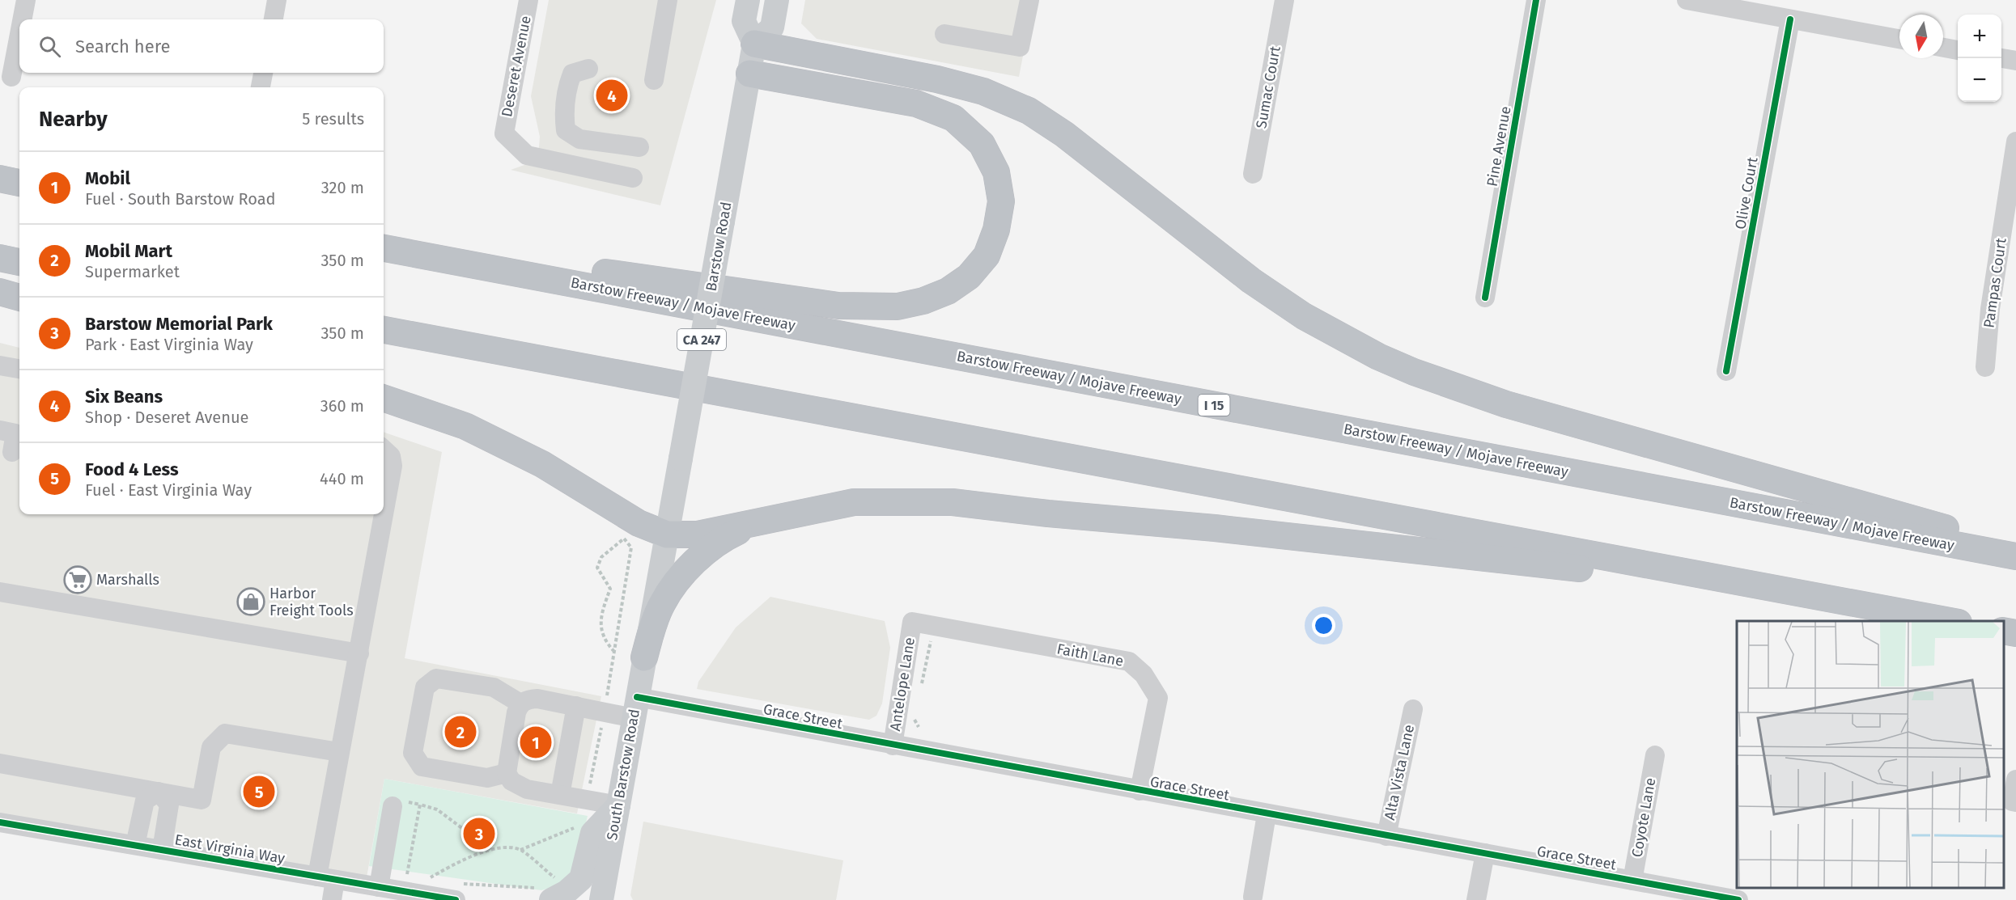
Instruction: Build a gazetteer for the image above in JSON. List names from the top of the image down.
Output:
{
  "streets": {
    "highway": ["Barstow Freeway / Mojave Freeway", "I 15"],
    "main road": ["Barstow Road", "CA 247", "South Barstow Road"],
    "street": [
      "Deseret Avenue",
      "Sumac Court",
      "Pine Avenue",
      "Olive Court",
      "Pampas Court",
      "Faith Lane",
      "Antelope Lane",
      "Grace Street",
      "Alta Vista Lane",
      "Coyote Lane",
      "East Virginia Way"
    ]
  },
  "crossings": [
    ["Barstow Road", "South Barstow Road"],
    ["Faith Lane", "Antelope Lane"],
    ["Faith Lane", "Grace Street"],
    ["Antelope Lane", "Grace Street"],
    ["Grace Street", "Alta Vista Lane"],
    ["Grace Street", "South Barstow Road"],
    ["Grace Street", "Coyote Lane"]
  ],
  "places": {
    "supermarket": ["Marshalls"],
    "shop": ["Harbor Freight Tools"]
  },
  "north": "bottom",
  "page": {
    "map_buttons": ["+", "−"],
    "search": "Search here",
    "pins": [
      "4",
      "2",
      "1",
      "5",
      "3"
    ],
    "heading": ["Nearby", "5 results"],
    "list": [
      {
        "mark": "1",
        "name": "Mobil",
        "note": "Fuel · South Barstow Road",
        "value": "320 m"
      },
      {
        "mark": "2",
        "name": "Mobil Mart",
        "note": "Supermarket",
        "value": "350 m"
      },
      {
        "mark": "3",
        "name": "Barstow Memorial Park",
        "note": "Park · East Virginia Way",
        "value": "350 m"
      },
      {
        "mark": "4",
        "name": "Six Beans",
        "note": "Shop · Deseret Avenue",
        "value": "360 m"
      },
      {
        "mark": "5",
        "name": "Food 4 Less",
        "note": "Fuel · East Virginia Way",
        "value": "440 m"
      }
    ]
  }
}
